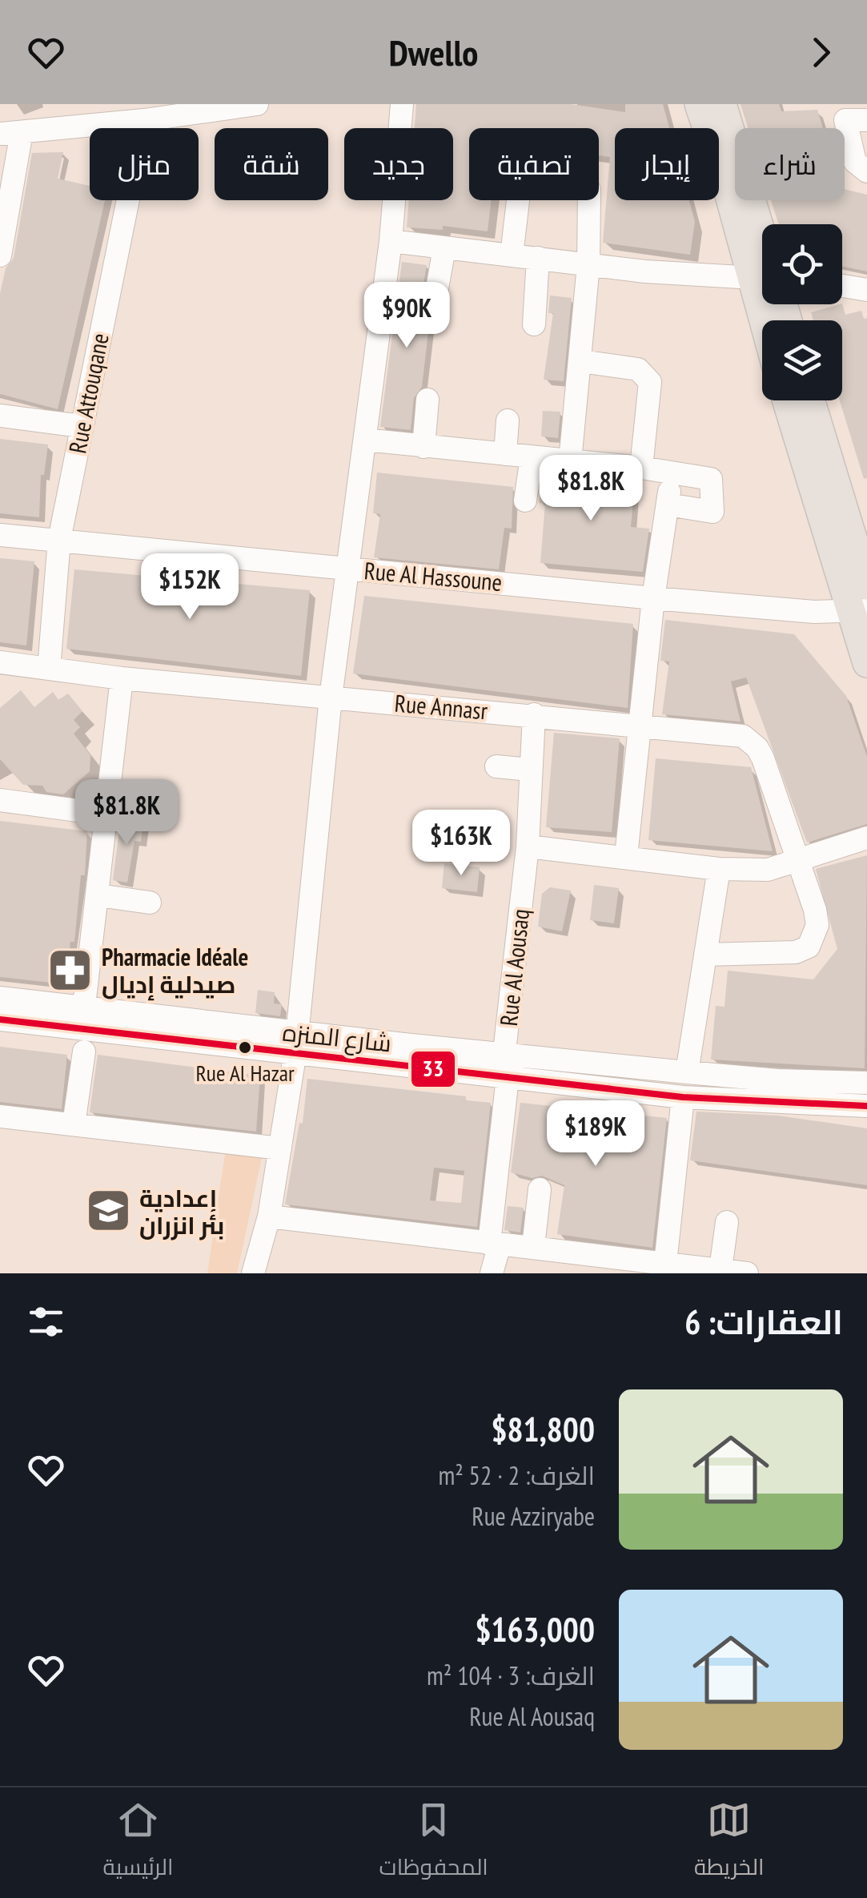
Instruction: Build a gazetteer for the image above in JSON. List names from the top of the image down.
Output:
{
  "streets": {
    "street": [
      "Rue Attouqane",
      "Rue Al Hassoune",
      "Rue Annasr",
      "Rue Al Aousaq",
      "شارع المنزه"
    ]
  },
  "crossings": [
    ["Rue Attouqane", "Rue Al Hassoune"],
    ["Rue Attouqane", "Rue Annasr"],
    ["Rue Annasr", "Rue Al Aousaq"],
    ["Rue Al Aousaq", "شارع المنزه"]
  ],
  "places": {
    "pharmacy": ["Pharmacie Idéale صيدلية إديال"],
    "other": ["Rue Al Hazar"],
    "school or university": ["إعدادية بئر انزران"]
  },
  "lines": ["transit line 33"],
  "page": {
    "header": "Dwello",
    "chip": [
      "شراء",
      "إيجار",
      "تصفية",
      "جديد",
      "شقة",
      "منزل"
    ],
    "price": [
      "$90K",
      "$81.8K",
      "$152K",
      "$81.8K",
      "$163K",
      "$189K"
    ],
    "heading": "العقارات: 6",
    "list": [
      {
        "name": "$81,800",
        "note": "الغرف: 2 · 52 m² · Rue Azziryabe"
      },
      {
        "name": "$163,000",
        "note": "الغرف: 3 · 104 m² · Rue Al Aousaq"
      }
    ],
    "tabs": ["الخريطة", "المحفوظات", "الرئيسية"]
  }
}
